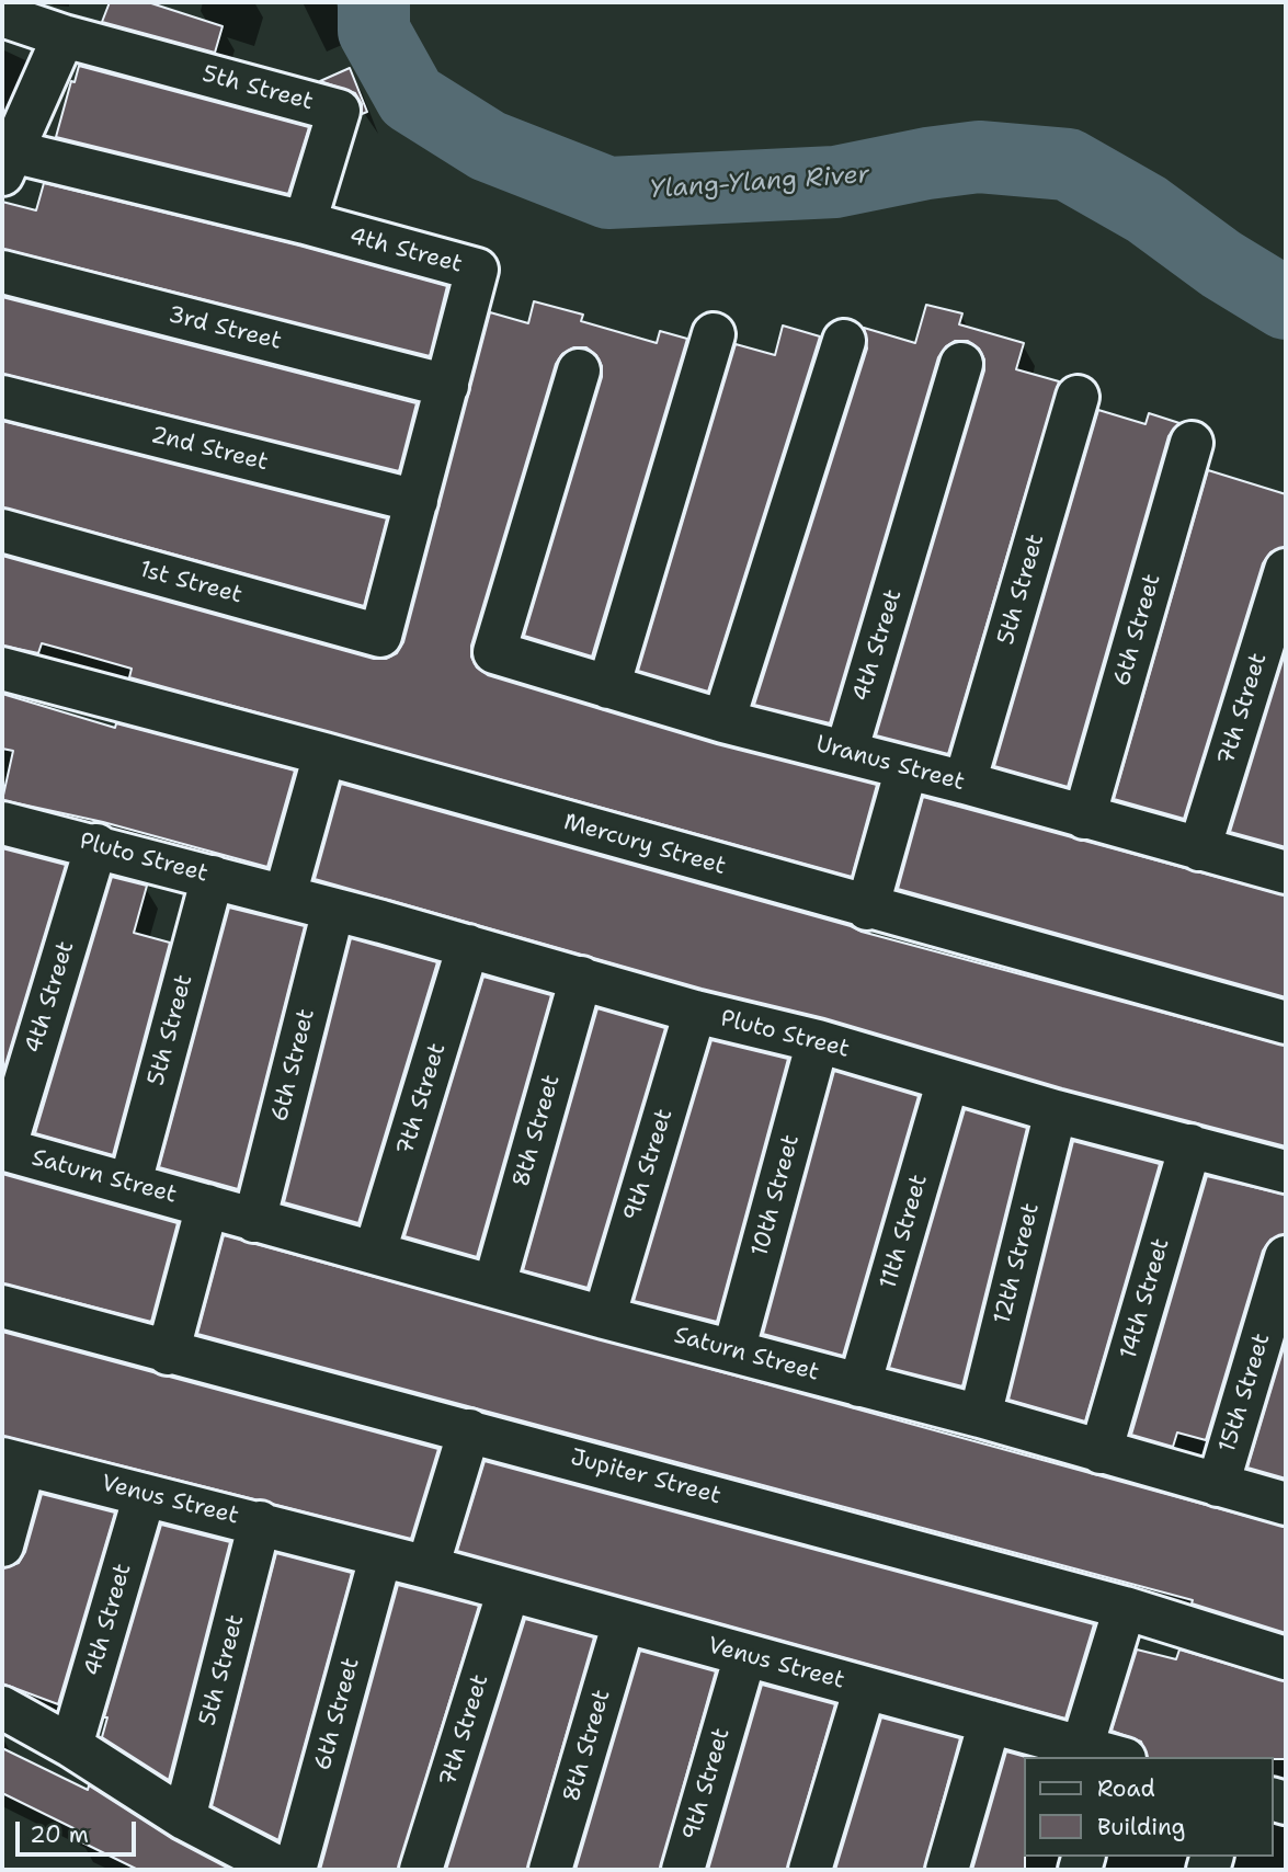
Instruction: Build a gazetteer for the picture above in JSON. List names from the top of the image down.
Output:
{
  "streets": {
    "street": [
      "5th Street",
      "4th Street",
      "3rd Street",
      "2nd Street",
      "1st Street",
      "6th Street",
      "7th Street",
      "Uranus Street",
      "Mercury Street",
      "Pluto Street",
      "8th Street",
      "9th Street",
      "Saturn Street",
      "10th Street",
      "11th Street",
      "12th Street",
      "14th Street",
      "15th Street",
      "Jupiter Street",
      "Venus Street"
    ]
  },
  "crossings": [
    ["5th Street", "4th Street"],
    ["5th Street", "Uranus Street"],
    ["5th Street", "Pluto Street"],
    ["5th Street", "Saturn Street"],
    ["5th Street", "Venus Street"],
    ["4th Street", "3rd Street"],
    ["4th Street", "2nd Street"],
    ["4th Street", "1st Street"],
    ["4th Street", "Uranus Street"],
    ["4th Street", "Pluto Street"],
    ["4th Street", "Saturn Street"],
    ["4th Street", "Venus Street"],
    ["6th Street", "Uranus Street"],
    ["6th Street", "Pluto Street"],
    ["6th Street", "Saturn Street"],
    ["6th Street", "Venus Street"],
    ["7th Street", "Uranus Street"],
    ["7th Street", "Pluto Street"],
    ["7th Street", "Saturn Street"],
    ["7th Street", "Venus Street"],
    ["Pluto Street", "8th Street"],
    ["Pluto Street", "9th Street"],
    ["Pluto Street", "10th Street"],
    ["Pluto Street", "11th Street"],
    ["Pluto Street", "12th Street"],
    ["Pluto Street", "14th Street"],
    ["8th Street", "Saturn Street"],
    ["8th Street", "Venus Street"],
    ["9th Street", "Saturn Street"],
    ["9th Street", "Venus Street"],
    ["Saturn Street", "10th Street"],
    ["Saturn Street", "11th Street"],
    ["Saturn Street", "12th Street"],
    ["Saturn Street", "14th Street"],
    ["Saturn Street", "15th Street"],
    ["Saturn Street", "Jupiter Street"]
  ],
  "water": ["Ylang-Ylang River"],
  "legend": ["Road", "Building"],
  "scale_bar": "20 m"
}
